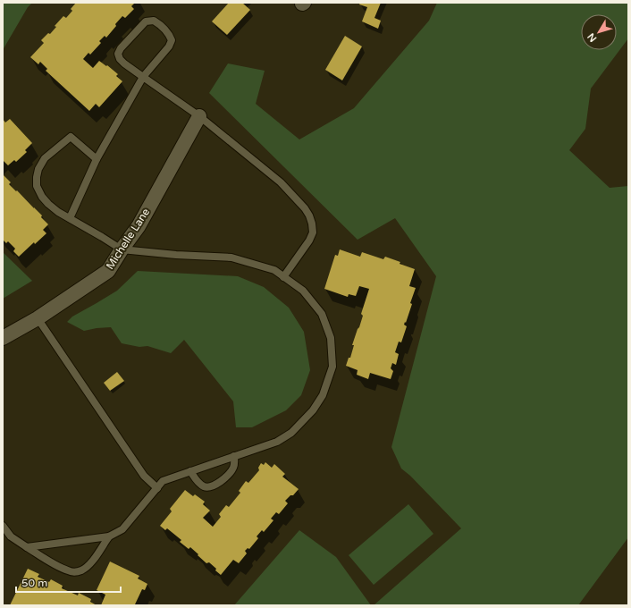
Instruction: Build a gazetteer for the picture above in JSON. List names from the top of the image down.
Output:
{
  "streets": {
    "street": ["Michelle Lane"]
  },
  "scale_bar": "50 m",
  "north": "bottom left"
}
